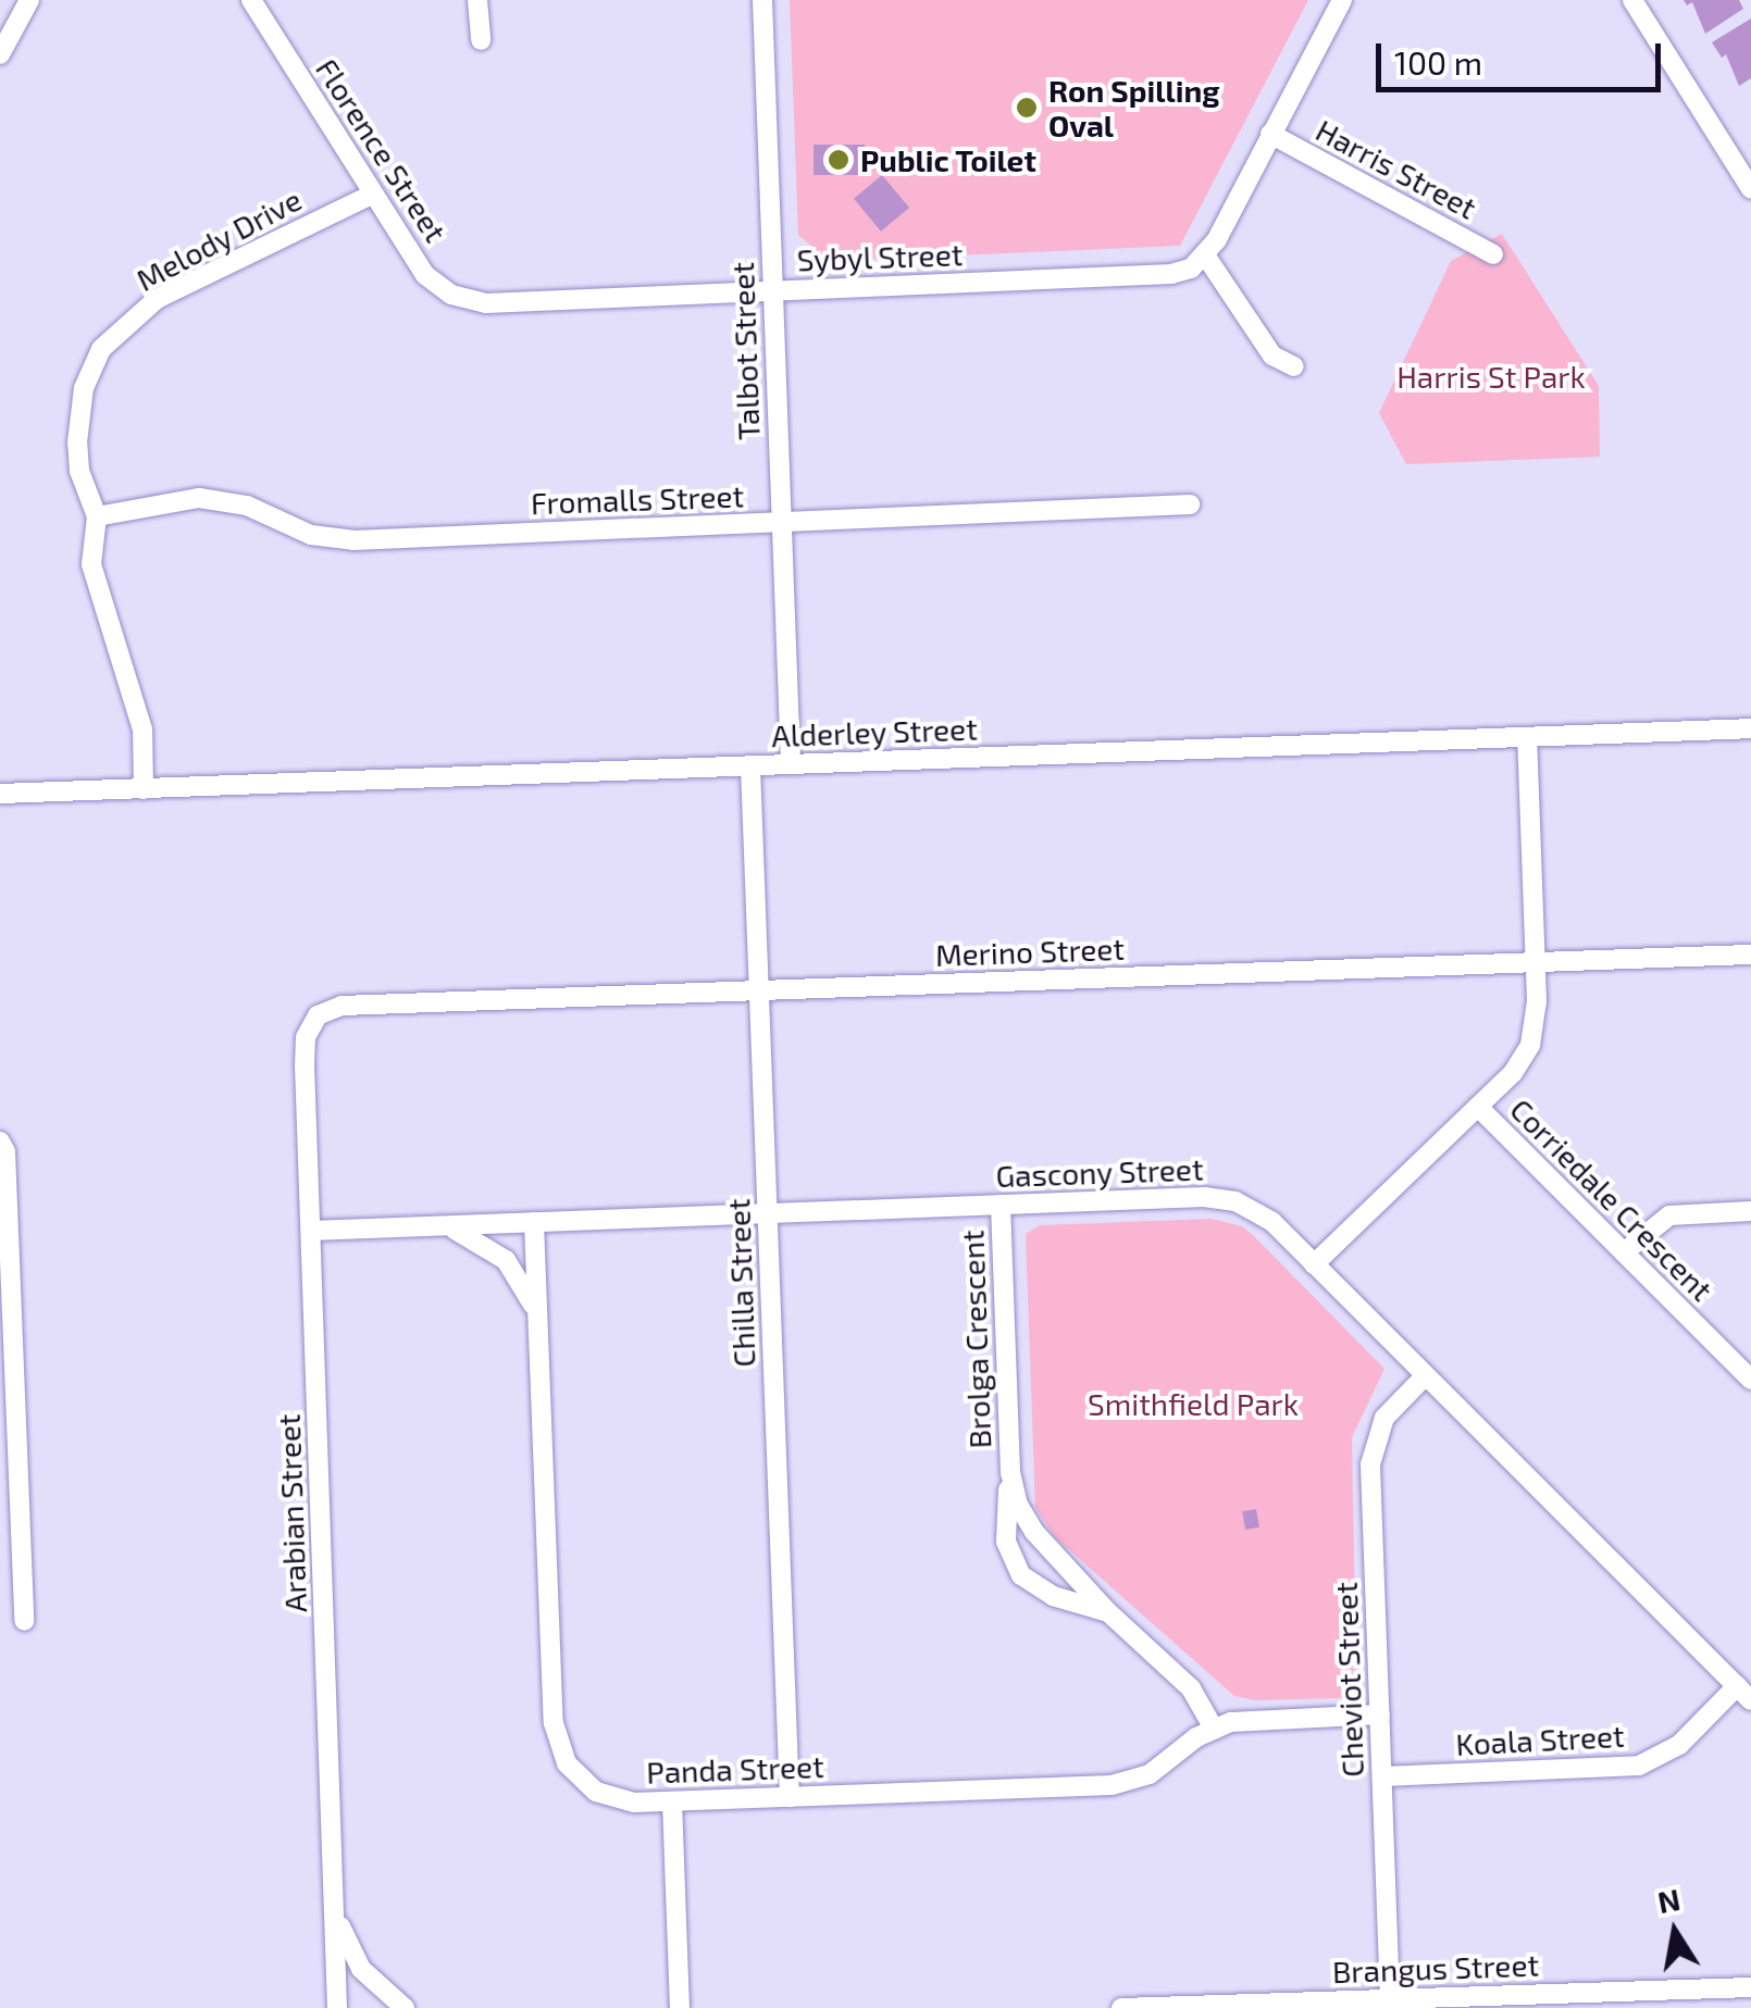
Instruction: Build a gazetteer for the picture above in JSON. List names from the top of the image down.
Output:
{
  "streets": {
    "street": [
      "Florence Street",
      "Harris Street",
      "Melody Drive",
      "Sybyl Street",
      "Talbot Street",
      "Fromalls Street",
      "Alderley Street",
      "Merino Street",
      "Gascony Street",
      "Corriedale Crescent",
      "Chilla Street",
      "Brolga Crescent",
      "Arabian Street",
      "Cheviot Street",
      "Koala Street",
      "Panda Street",
      "Brangus Street"
    ]
  },
  "crossings": [
    ["Florence Street", "Melody Drive"],
    ["Florence Street", "Sybyl Street"],
    ["Melody Drive", "Fromalls Street"],
    ["Melody Drive", "Alderley Street"],
    ["Sybyl Street", "Talbot Street"],
    ["Talbot Street", "Fromalls Street"],
    ["Talbot Street", "Alderley Street"],
    ["Alderley Street", "Chilla Street"],
    ["Merino Street", "Chilla Street"],
    ["Merino Street", "Arabian Street"],
    ["Gascony Street", "Chilla Street"],
    ["Gascony Street", "Brolga Crescent"],
    ["Gascony Street", "Arabian Street"],
    ["Gascony Street", "Cheviot Street"],
    ["Gascony Street", "Koala Street"],
    ["Gascony Street", "Panda Street"],
    ["Chilla Street", "Panda Street"],
    ["Brolga Crescent", "Panda Street"],
    ["Cheviot Street", "Koala Street"],
    ["Cheviot Street", "Panda Street"],
    ["Cheviot Street", "Brangus Street"]
  ],
  "parks": ["Harris St Park", "Smithfield Park"],
  "places": ["Ron Spilling Oval", "Public Toilet"],
  "scale_bar": "100 m",
  "north": "top"
}
